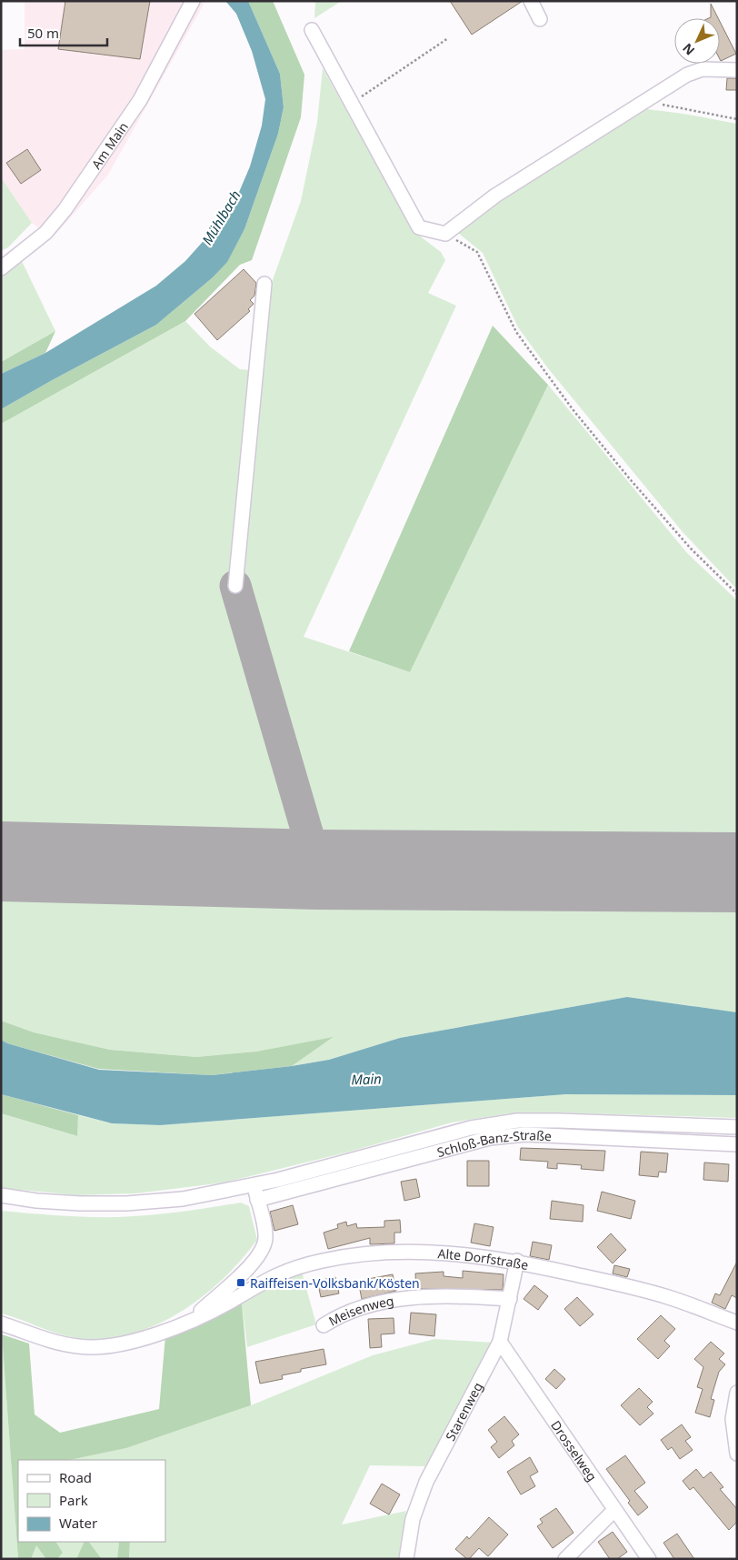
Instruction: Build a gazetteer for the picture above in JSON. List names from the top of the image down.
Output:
{
  "streets": {
    "street": [
      "Am Main",
      "Schloß-Banz-Straße",
      "Alte Dorfstraße",
      "Meisenweg",
      "Starenweg",
      "Drosselweg"
    ]
  },
  "crossings": [
    ["Alte Dorfstraße", "Starenweg"],
    ["Meisenweg", "Starenweg"],
    ["Starenweg", "Drosselweg"]
  ],
  "water": ["Mühlbach", "Main"],
  "places": {
    "transit": ["Raiffeisen-Volksbank/Kösten"]
  },
  "legend": ["Road", "Park", "Water"],
  "scale_bar": "50 m",
  "north": "bottom left"
}
